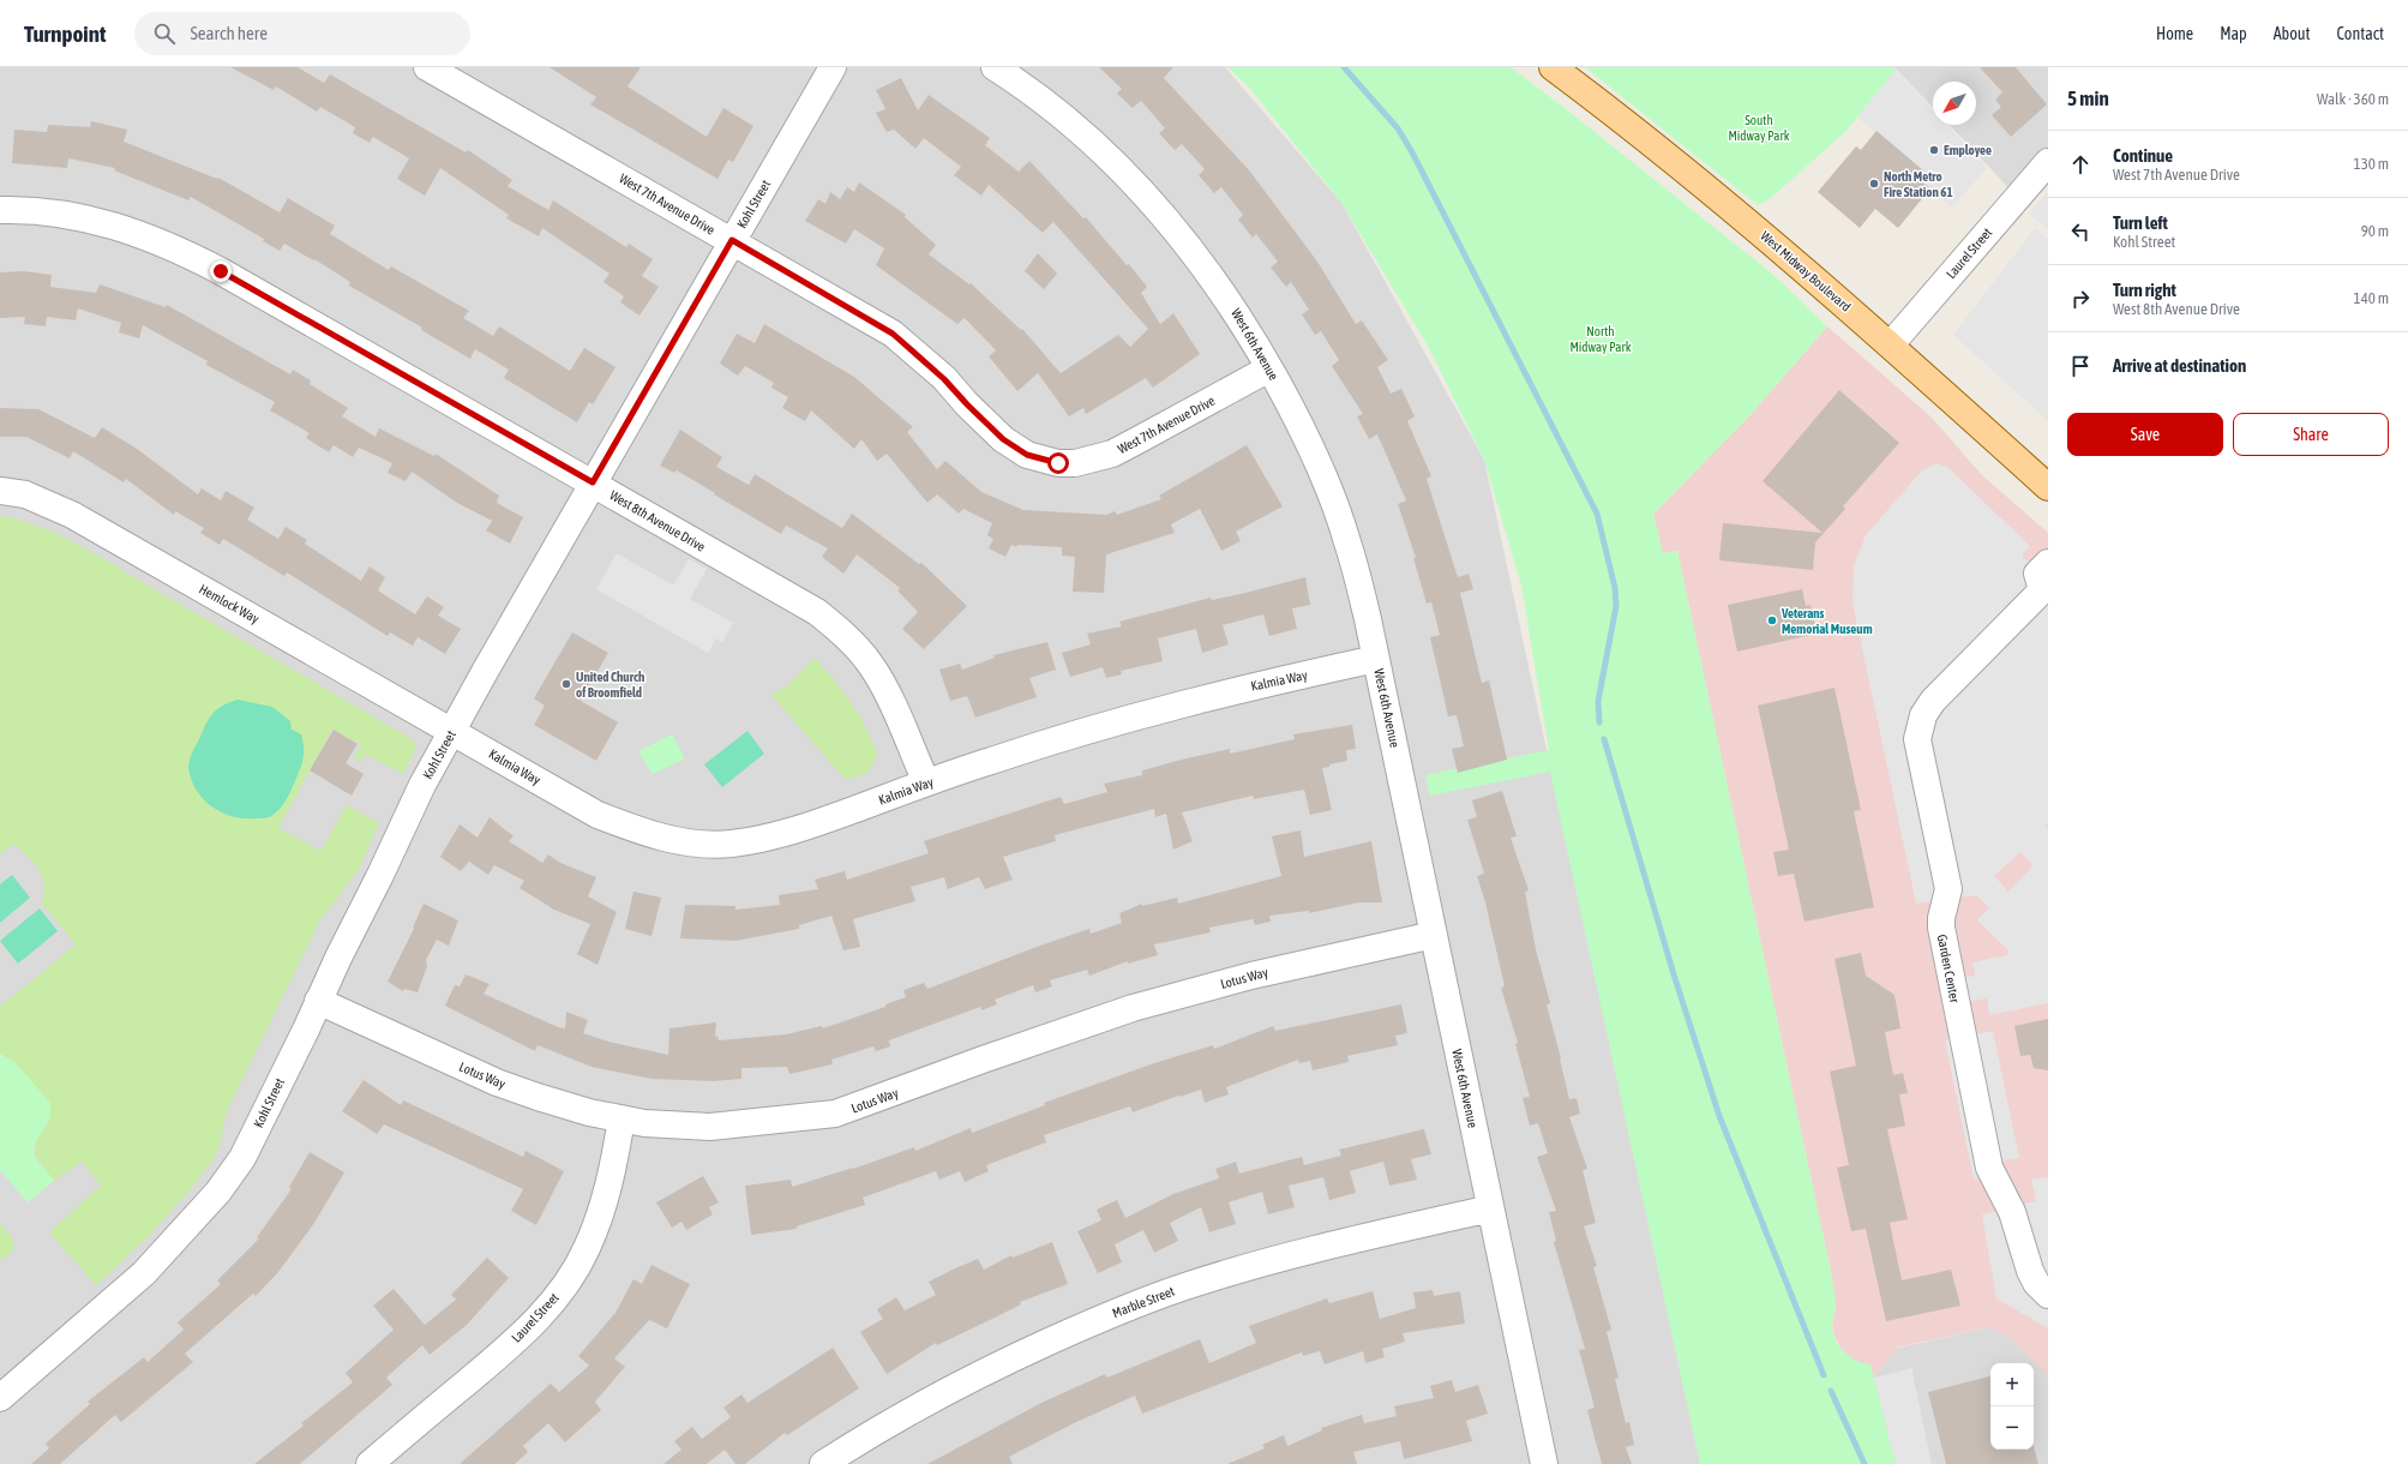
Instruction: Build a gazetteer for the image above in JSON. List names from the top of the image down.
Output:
{
  "streets": {
    "main road": ["West Midway Boulevard"],
    "street": [
      "West 7th Avenue Drive",
      "Kohl Street",
      "Laurel Street",
      "West 6th Avenue",
      "West 8th Avenue Drive",
      "Hemlock Way",
      "Kalmia Way",
      "Garden Center",
      "Lotus Way",
      "Marble Street"
    ]
  },
  "crossings": [
    ["West 7th Avenue Drive", "Kohl Street"],
    ["West 7th Avenue Drive", "West 6th Avenue"],
    ["Kohl Street", "West 8th Avenue Drive"],
    ["Kohl Street", "Hemlock Way"],
    ["Kohl Street", "Kalmia Way"],
    ["Kohl Street", "Lotus Way"],
    ["Laurel Street", "West Midway Boulevard"],
    ["Laurel Street", "Lotus Way"],
    ["West 6th Avenue", "Kalmia Way"],
    ["West 6th Avenue", "Lotus Way"],
    ["West 6th Avenue", "Marble Street"],
    ["West 8th Avenue Drive", "Kalmia Way"],
    ["Hemlock Way", "Kalmia Way"]
  ],
  "parks": ["South Midway Park", "North Midway Park"],
  "places": [
    "Employee",
    "North Metro Fire Station 61",
    "Veterans Memorial Museum",
    "United Church of Broomfield"
  ],
  "north": "bottom left",
  "page": {
    "header": "Turnpoint",
    "search": "Search here",
    "nav": [
      "Home",
      "Map",
      "About",
      "Contact"
    ],
    "heading": ["5 min", "Walk · 360 m"],
    "list": [
      ["Continue", "West 7th Avenue Drive", "130 m"],
      ["Turn left", "Kohl Street", "90 m"],
      ["Turn right", "West 8th Avenue Drive", "140 m"],
      "Arrive at destination"
    ],
    "buttons": ["Save", "Share"],
    "map_buttons": ["+", "−"]
  }
}
